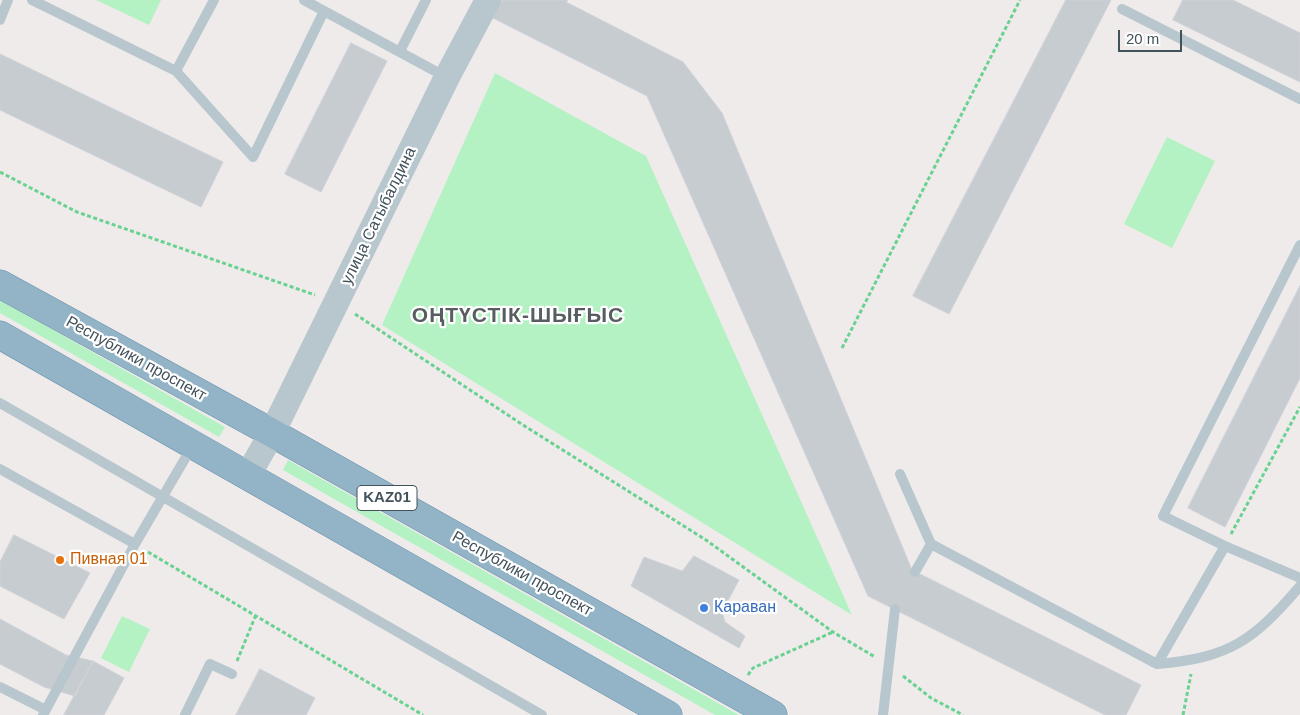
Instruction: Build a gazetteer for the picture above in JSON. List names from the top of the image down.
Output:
{
  "streets": {
    "highway": ["Республики проспект", "KАZ01"],
    "street": ["улица Сатыбалдина"]
  },
  "crossings": [
    ["улица Сатыбалдина", "Республики проспект"]
  ],
  "districts": ["ОҢТҮСТІК-ШЫҒЫС"],
  "places": ["Пивная 01", "Караван"],
  "scale_bar": "20 m"
}
